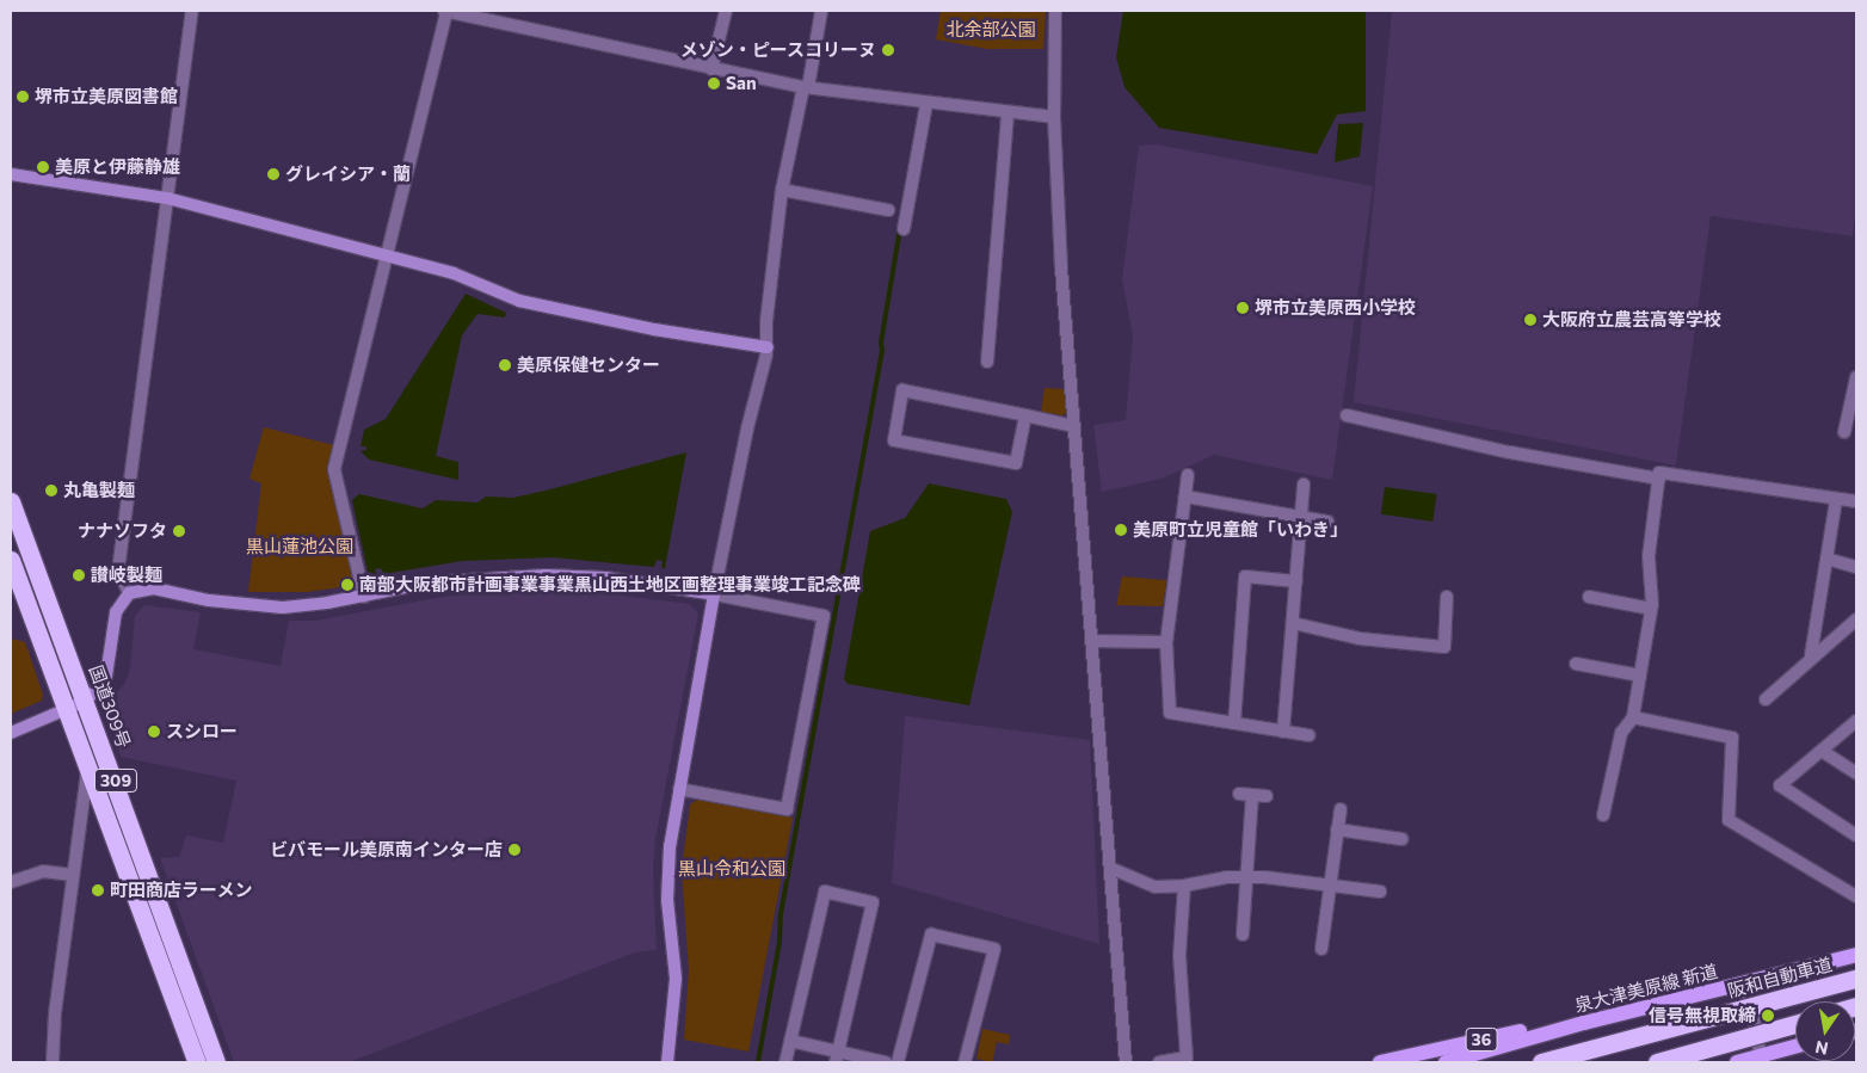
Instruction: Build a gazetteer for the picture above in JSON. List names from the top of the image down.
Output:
{
  "streets": {
    "highway": ["国道309号", "309", "阪和自動車道"],
    "main road": ["泉大津美原線 新道", "36"]
  },
  "crossings": [
    ["泉大津美原線 新道", "36"]
  ],
  "parks": ["北余部公園", "黒山蓮池公園", "黒山令和公園"],
  "places": [
    "メゾン・ピースコリーヌ",
    "San",
    "堺市立美原図書館",
    "美原と伊藤静雄",
    "グレイシア・蘭",
    "堺市立美原西小学校",
    "大阪府立農芸高等学校",
    "美原保健センター",
    "丸亀製麺",
    "美原町立児童館「いわき」",
    "ナナソフタ",
    "讃岐製麺",
    "南部大阪都市計画事業事業黒山西土地区画整理事業竣工記念碑",
    "スシロー",
    "ビバモール美原南インター店",
    "町田商店ラーメン",
    "信号無視取締"
  ],
  "north": "bottom"
}
